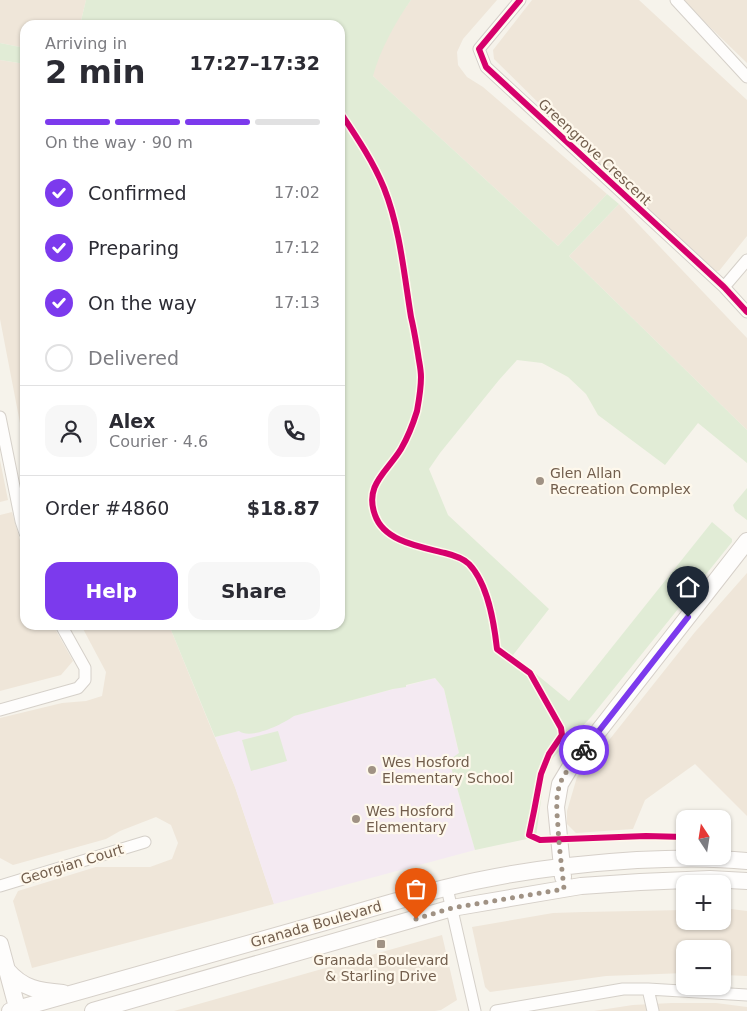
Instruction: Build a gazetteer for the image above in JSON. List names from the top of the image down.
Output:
{
  "streets": {
    "main road": ["Granada Boulevard"],
    "street": ["Greengrove Crescent", "Georgian Court"]
  },
  "places": {
    "other": ["Glen Allan Recreation Complex", "Wes Hosford Elementary School", "Wes Hosford Elementary"],
    "transit": ["Granada Boulevard & Starling Drive"]
  },
  "north": "top",
  "page": {
    "heading": ["2 min", "Arriving in", "17:27–17:32"],
    "panel": [
      "Alex",
      "Courier · 4.6",
      "Order #4860",
      "$18.87"
    ],
    "bar": "On the way · 90 m",
    "list": [
      ["Confirmed", "17:02"],
      ["Preparing", "17:12"],
      ["On the way", "17:13"],
      "Delivered"
    ],
    "buttons": ["Help", "Share"],
    "map_buttons": ["+", "−"]
  }
}
